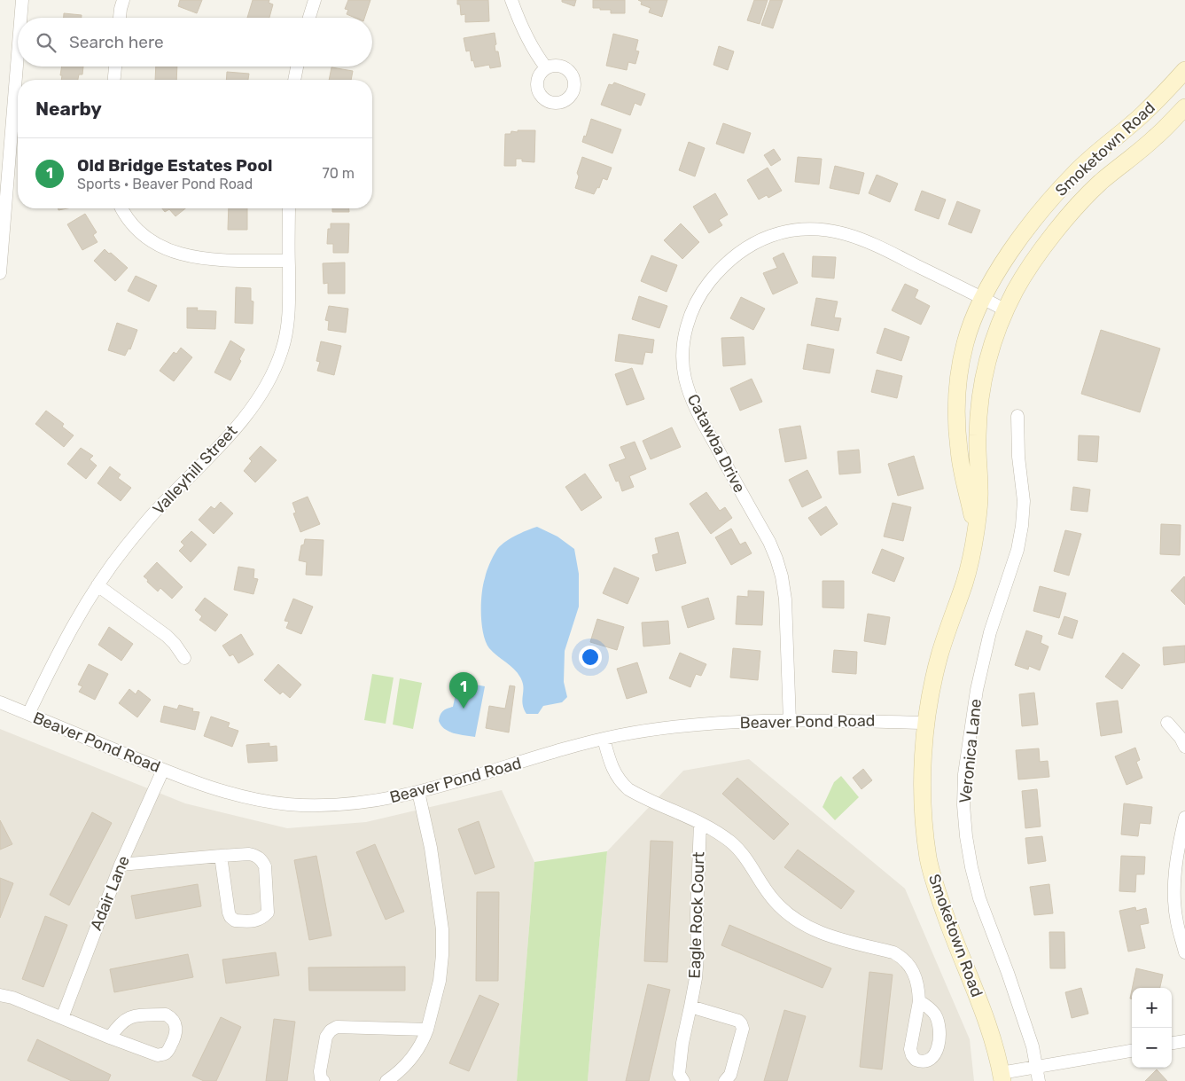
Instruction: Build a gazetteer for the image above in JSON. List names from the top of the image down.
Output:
{
  "streets": {
    "main road": ["Smoketown Road"],
    "street": [
      "Catawba Drive",
      "Valleyhill Street",
      "Beaver Pond Road",
      "Veronica Lane",
      "Adair Lane",
      "Eagle Rock Court"
    ]
  },
  "crossings": [
    ["Smoketown Road", "Catawba Drive"],
    ["Smoketown Road", "Beaver Pond Road"],
    ["Catawba Drive", "Beaver Pond Road"],
    ["Valleyhill Street", "Beaver Pond Road"],
    ["Beaver Pond Road", "Adair Lane"]
  ],
  "page": {
    "search": "Search here",
    "heading": "Nearby",
    "list": [
      {
        "mark": "1",
        "name": "Old Bridge Estates Pool",
        "note": "Sports · Beaver Pond Road",
        "value": "70 m"
      }
    ],
    "pins": "1",
    "map_buttons": ["+", "−"]
  }
}
